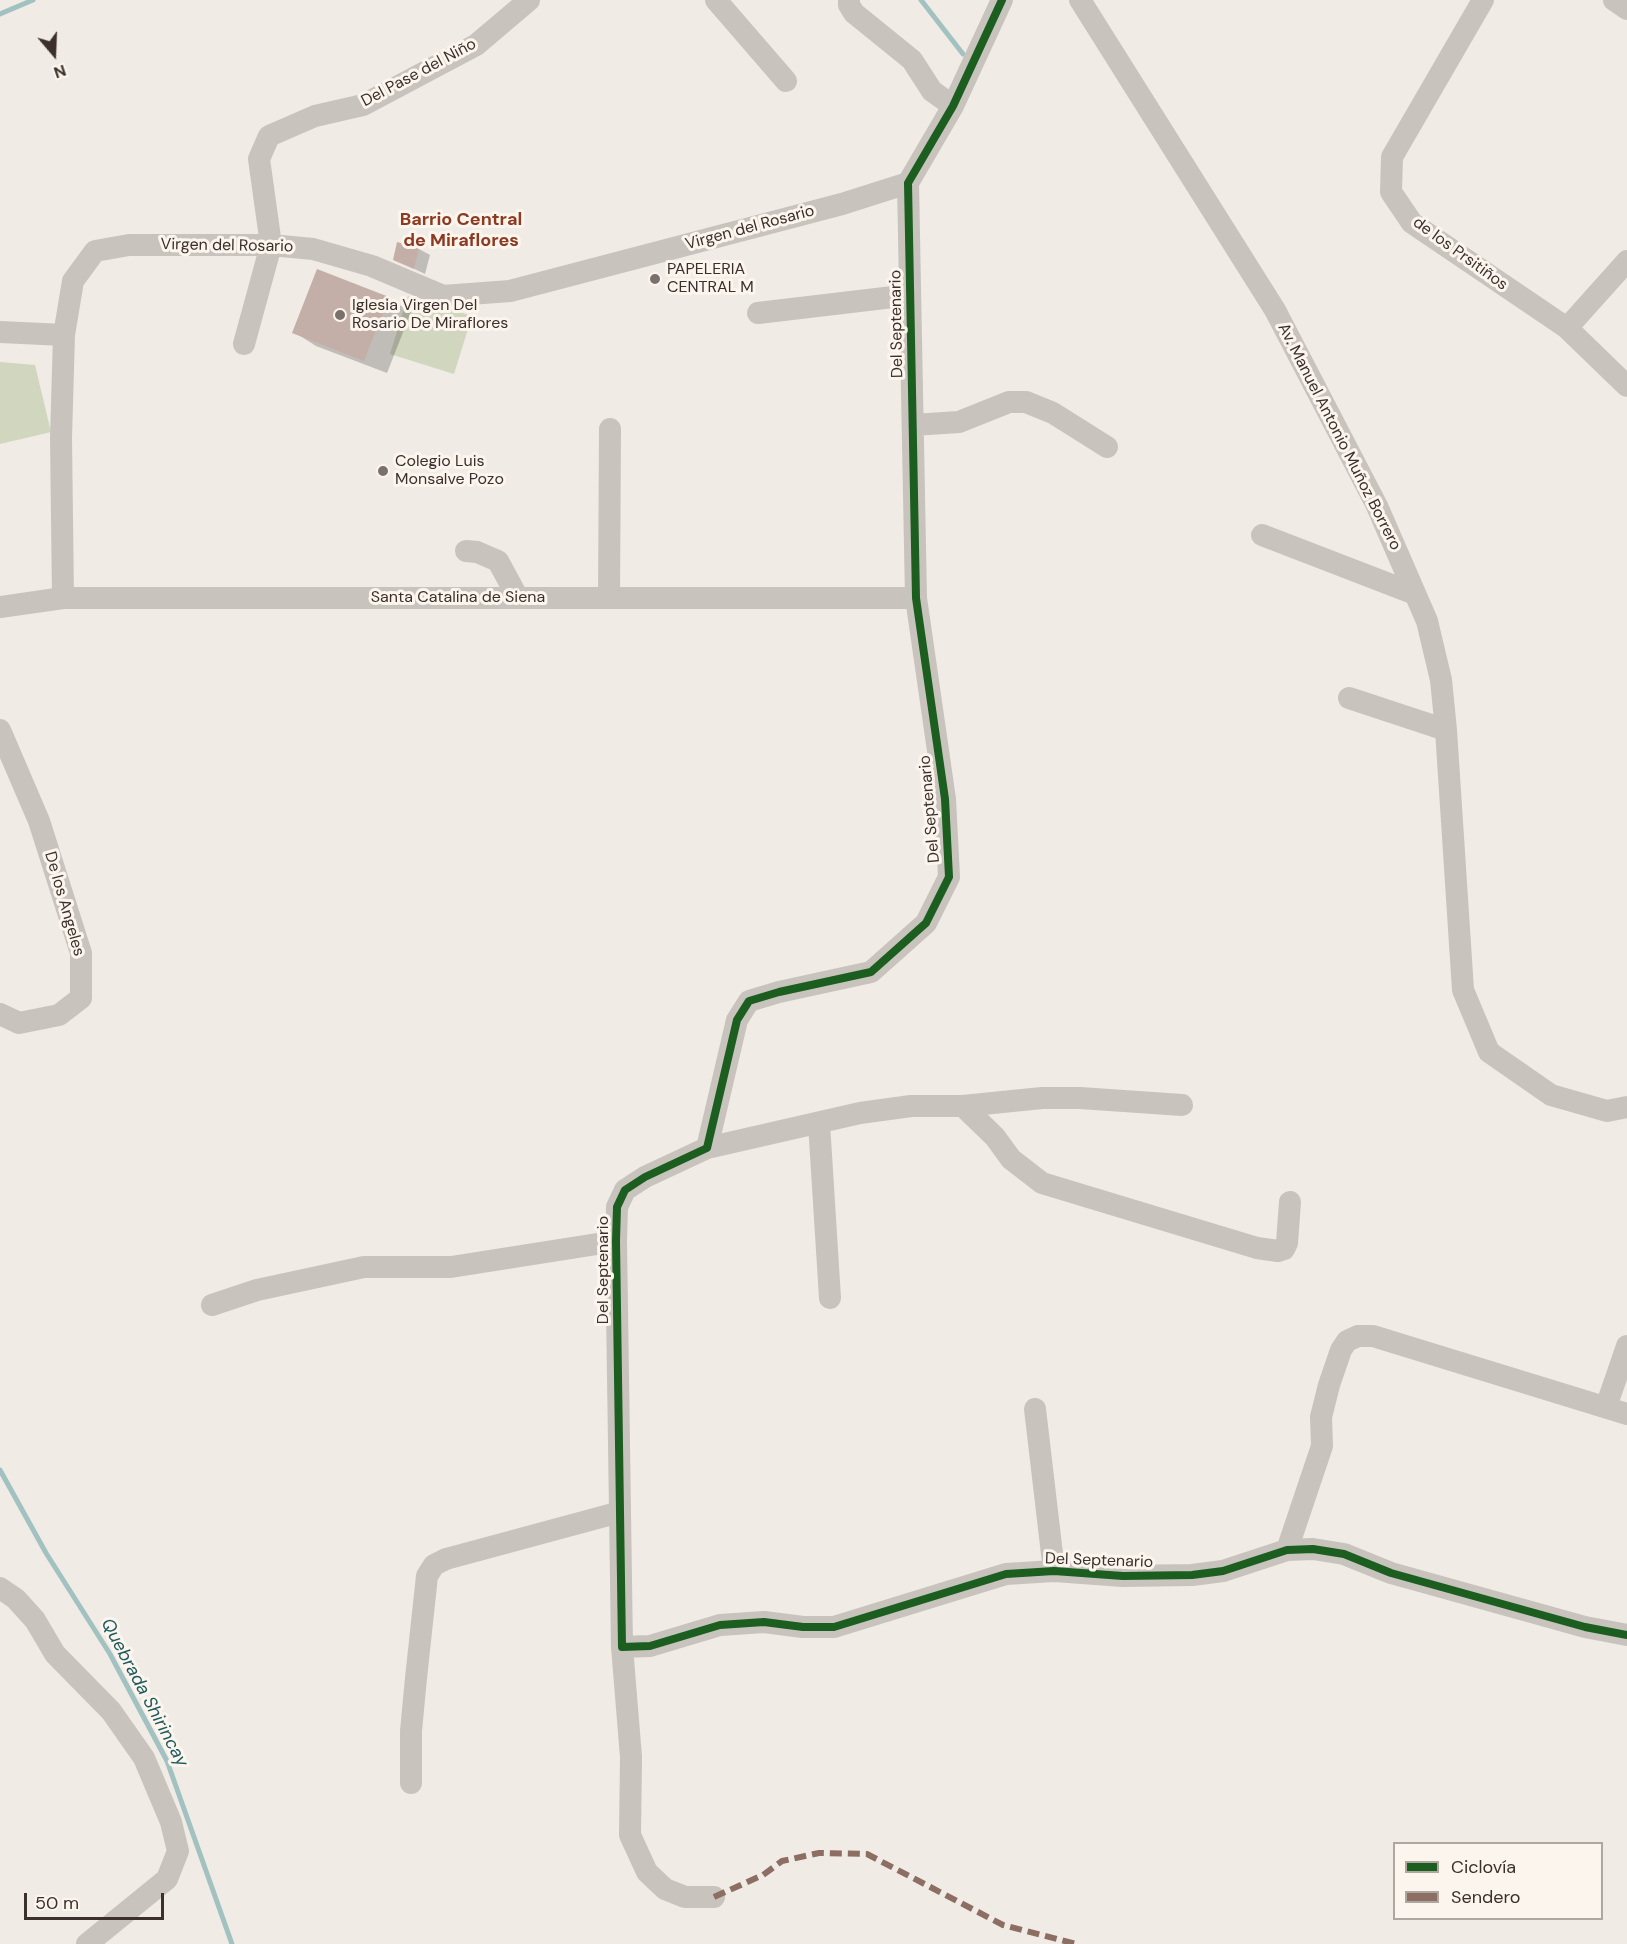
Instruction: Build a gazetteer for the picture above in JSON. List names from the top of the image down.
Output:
{
  "streets": {
    "street": [
      "Del Pase del Niño",
      "Virgen del Rosario",
      "de los Prsitiños",
      "Del Septenario",
      "Av. Manuel Antonio Muñoz Borrero",
      "Santa Catalina de Siena",
      "De los Angeles"
    ]
  },
  "crossings": [
    ["Del Pase del Niño", "Virgen del Rosario"],
    ["Virgen del Rosario", "Del Septenario"],
    ["Virgen del Rosario", "Santa Catalina de Siena"],
    ["Del Septenario", "Santa Catalina de Siena"]
  ],
  "districts": ["Barrio Central de Miraflores"],
  "water": ["Quebrada Shirincay"],
  "places": ["PAPELERIA CENTRAL M", "Iglesia Virgen Del Rosario De Miraflores", "Colegio Luis Monsalve Pozo"],
  "legend": ["Ciclovía", "Sendero"],
  "scale_bar": "50 m",
  "north": "bottom"
}
